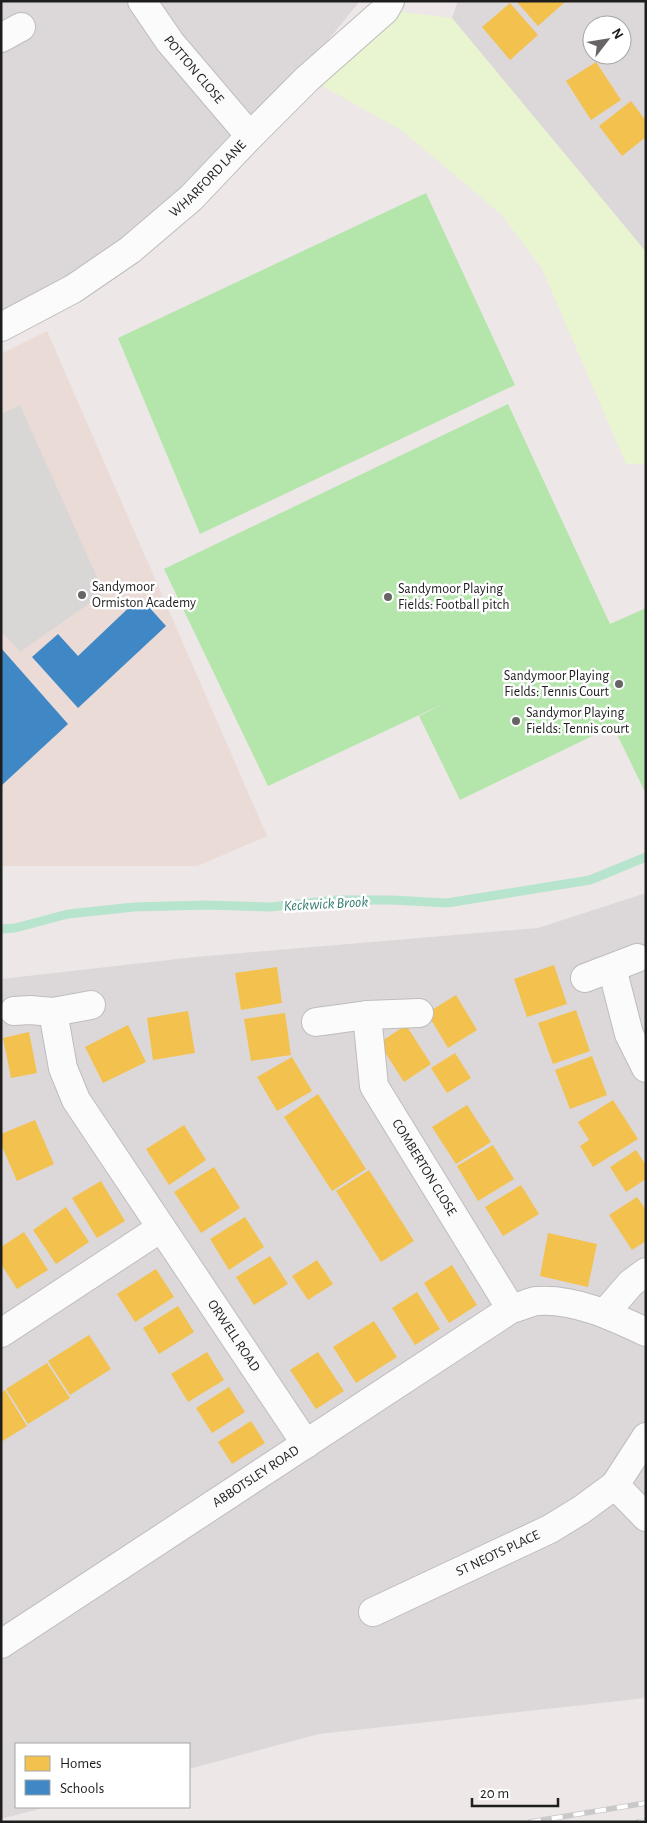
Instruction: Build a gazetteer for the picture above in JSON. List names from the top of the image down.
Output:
{
  "streets": {
    "street": [
      "POTTON CLOSE",
      "WHARFORD LANE",
      "COMBERTON CLOSE",
      "ORWELL ROAD",
      "ABBOTSLEY ROAD",
      "ST NEOTS PLACE"
    ]
  },
  "crossings": [
    ["POTTON CLOSE", "WHARFORD LANE"],
    ["COMBERTON CLOSE", "ABBOTSLEY ROAD"],
    ["ORWELL ROAD", "ABBOTSLEY ROAD"]
  ],
  "water": ["Keckwick Brook"],
  "places": [
    "Sandymoor Ormiston Academy",
    "Sandymoor Playing Fields: Football pitch",
    "Sandymoor Playing Fields: Tennis Court",
    "Sandymor Playing Fields: Tennis court"
  ],
  "legend": ["Homes", "Schools"],
  "scale_bar": "20 m",
  "north": "top right"
}
